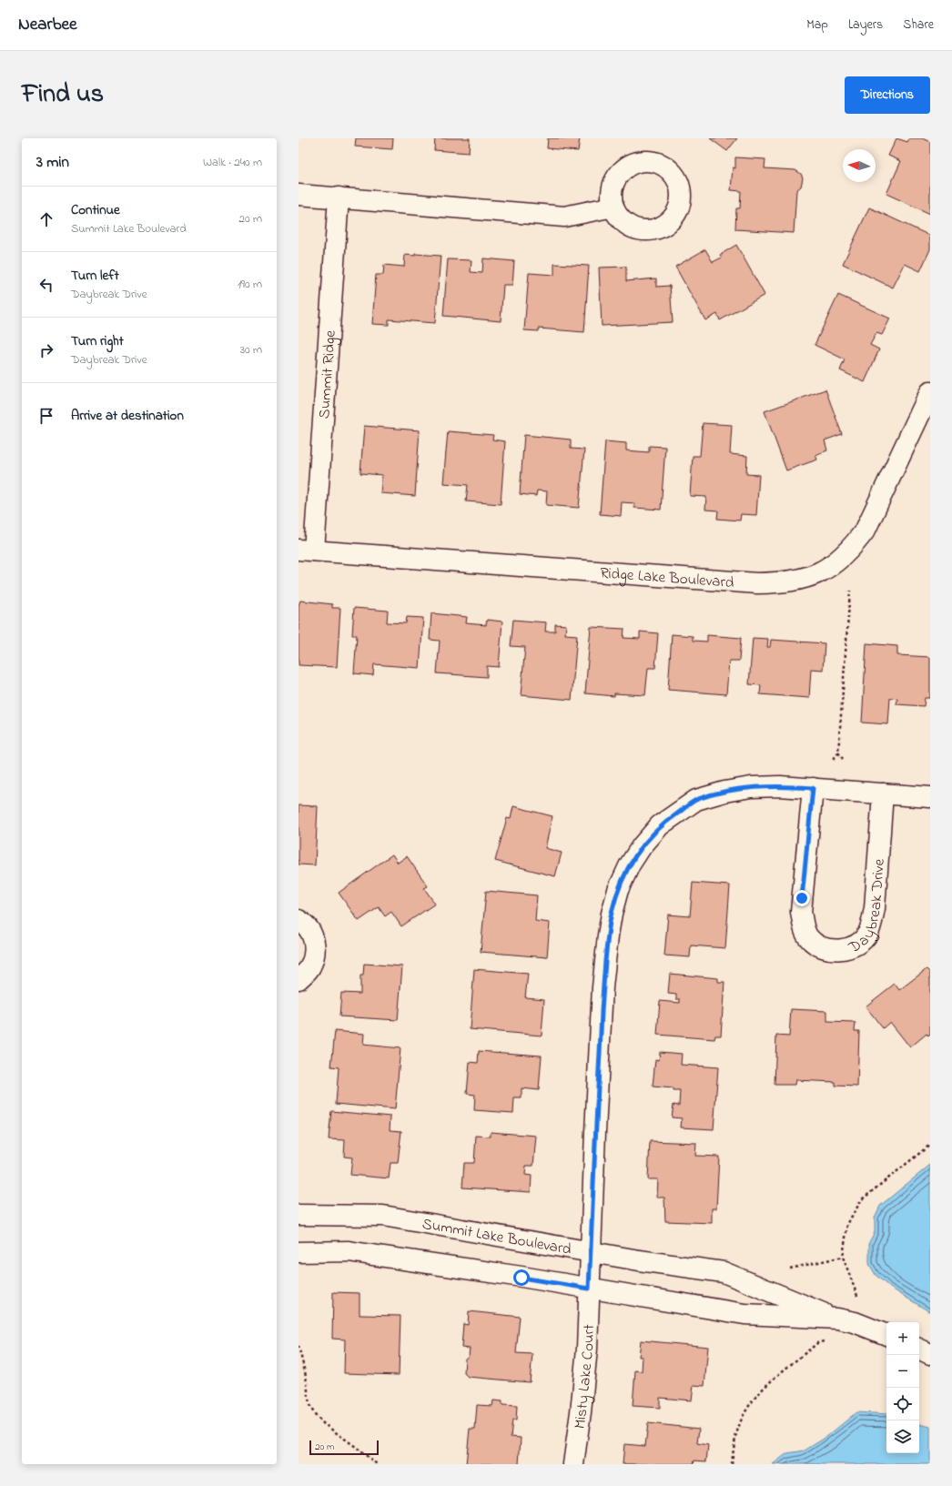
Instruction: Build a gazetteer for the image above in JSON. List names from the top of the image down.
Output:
{
  "streets": {
    "street": [
      "Summit Ridge",
      "Ridge Lake Boulevard",
      "Daybreak Drive",
      "Summit Lake Boulevard",
      "Misty Lake Court"
    ]
  },
  "crossings": [
    ["Summit Ridge", "Ridge Lake Boulevard"],
    ["Summit Lake Boulevard", "Misty Lake Court"]
  ],
  "scale_bar": "20 m",
  "north": "left",
  "page": {
    "header": "Nearbee",
    "nav": ["Map", "Layers", "Share"],
    "title": "Find us",
    "buttons": "Directions",
    "heading": ["3 min", "Walk · 240 m"],
    "list": [
      ["Continue", "Summit Lake Boulevard", "20 m"],
      ["Turn left", "Daybreak Drive", "190 m"],
      ["Turn right", "Daybreak Drive", "30 m"],
      "Arrive at destination"
    ],
    "map_buttons": ["+", "−"],
    "scale": "20 m"
  }
}
